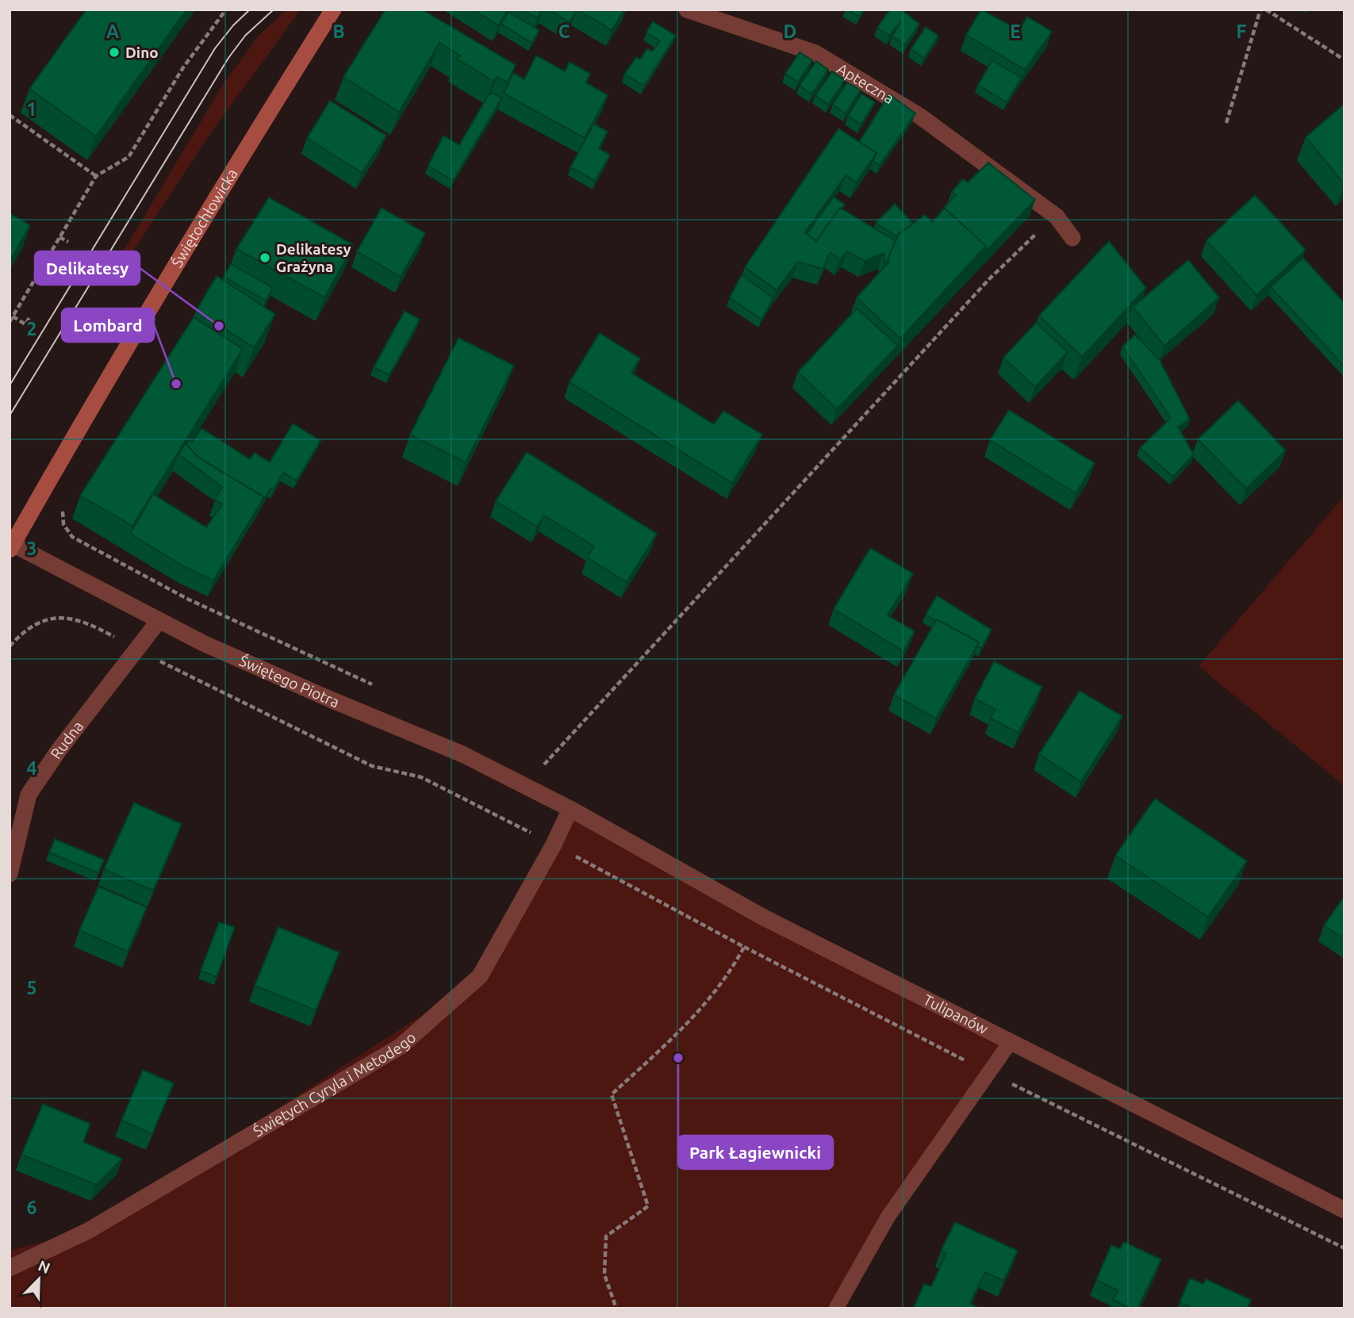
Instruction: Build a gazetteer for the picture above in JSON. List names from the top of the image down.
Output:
{
  "streets": {
    "main road": ["Świętochłowicka"],
    "street": [
      "Apteczna",
      "Świętego Piotra",
      "Rudna",
      "Tulipanów",
      "Świętych Cyryla i Metodego"
    ]
  },
  "crossings": [
    ["Świętochłowicka", "Świętego Piotra"],
    ["Świętego Piotra", "Rudna"],
    ["Świętego Piotra", "Tulipanów"],
    ["Świętego Piotra", "Świętych Cyryla i Metodego"],
    ["Tulipanów", "Świętych Cyryla i Metodego"]
  ],
  "places": [
    "Dino",
    "Delikatesy Grażyna",
    "Delikatesy",
    "Lombard",
    "Park Łagiewnicki"
  ],
  "north": "top right",
  "grid": {
    "columns": [
      "A",
      "B",
      "C",
      "D",
      "E",
      "F"
    ],
    "rows": [
      "1",
      "2",
      "3",
      "4",
      "5",
      "6"
    ]
  }
}
